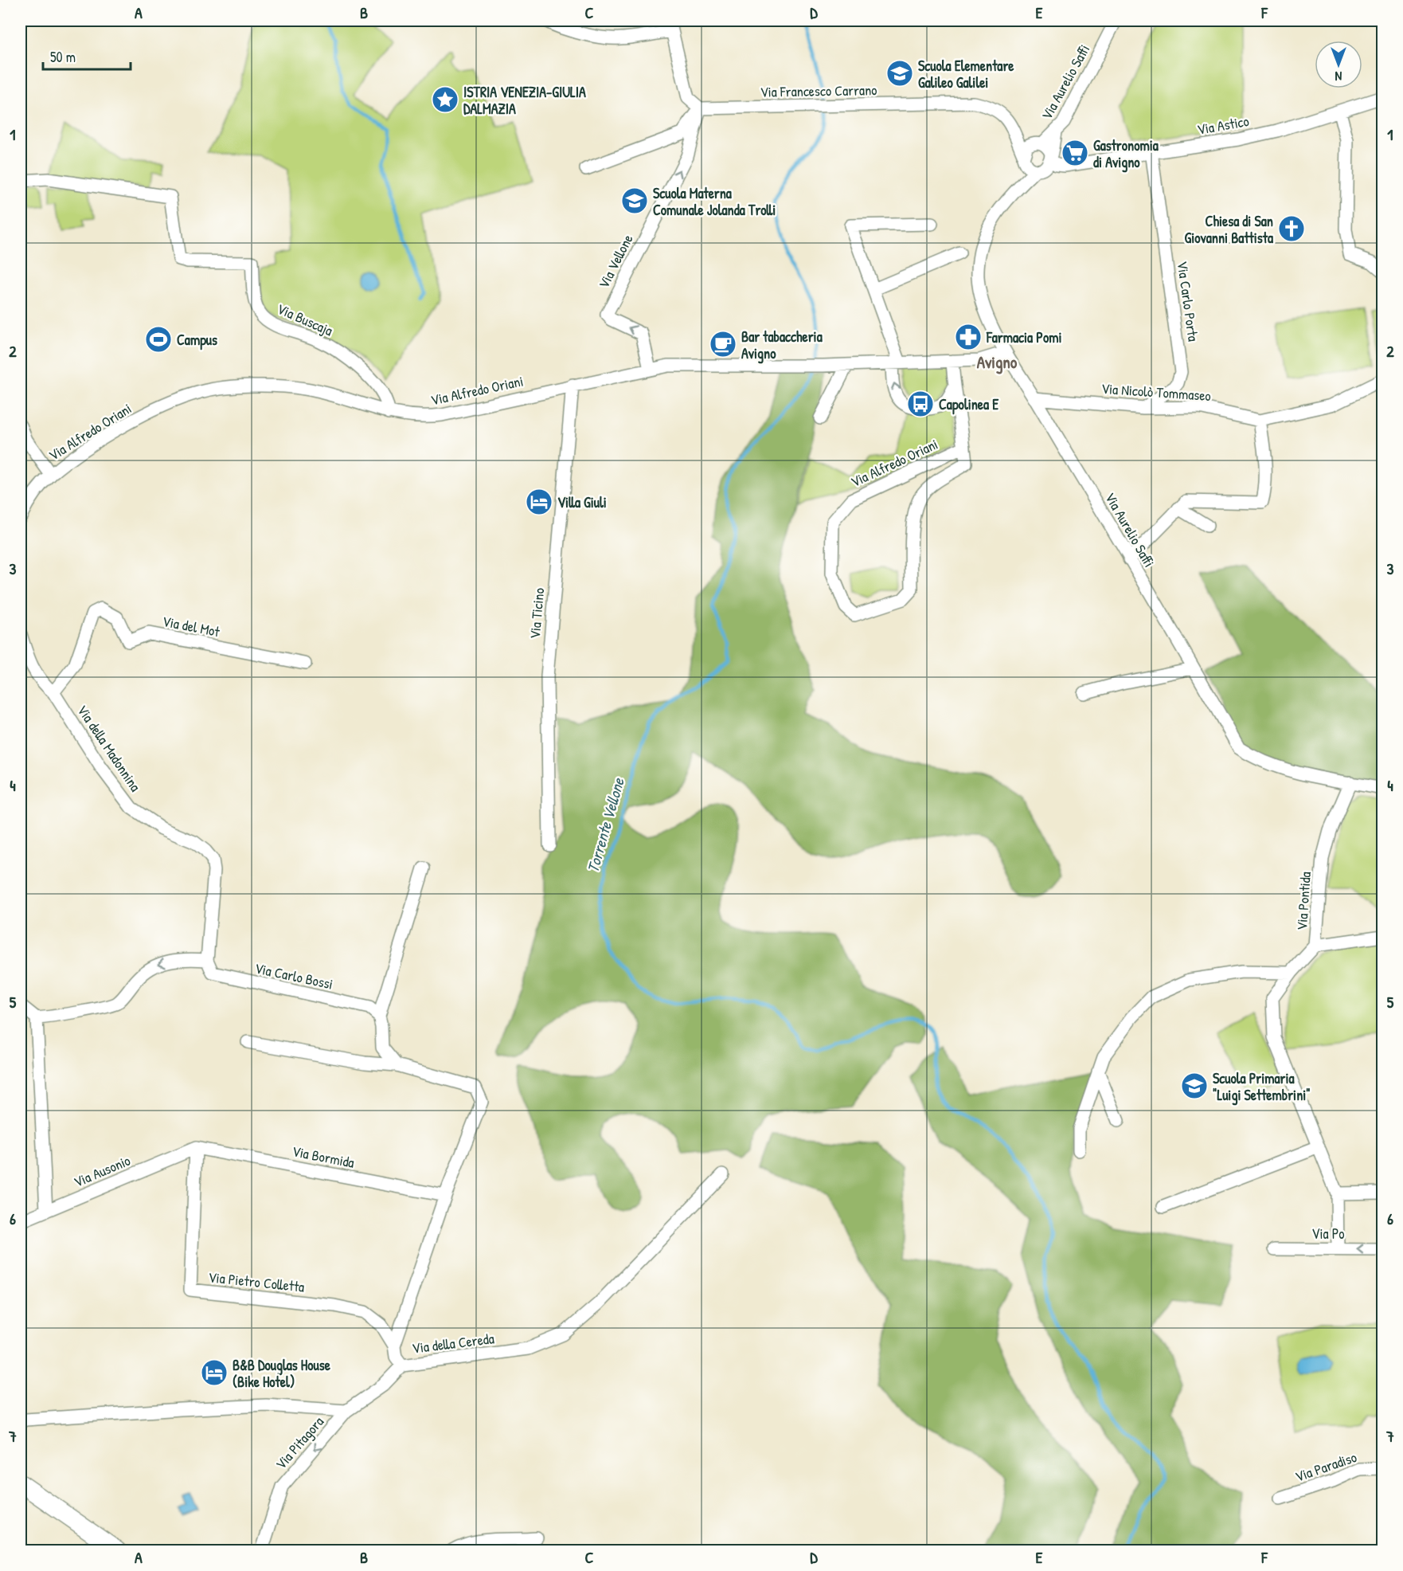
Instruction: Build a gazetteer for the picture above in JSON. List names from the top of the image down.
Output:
{
  "streets": {
    "street": [
      "Via Aurelio Saffi",
      "Via Francesco Carrano",
      "Via Astico",
      "Via Vellone",
      "Via Carlo Porta",
      "Via Buscaja",
      "Via Alfredo Oriani",
      "Via Nicolò Tommaseo",
      "Via Ticino",
      "Via del Mot",
      "Via della Madonnina",
      "Via Pontida",
      "Via Carlo Bossi",
      "Via Bormida",
      "Via Ausonio",
      "Via Po",
      "Via Pietro Colletta",
      "Via della Cereda",
      "Via Pitagora",
      "Via Paradiso"
    ]
  },
  "crossings": [
    ["Via Aurelio Saffi", "Via Francesco Carrano"],
    ["Via Aurelio Saffi", "Via Astico"],
    ["Via Aurelio Saffi", "Via Alfredo Oriani"],
    ["Via Aurelio Saffi", "Via Nicolò Tommaseo"],
    ["Via Aurelio Saffi", "Via Pontida"],
    ["Via Francesco Carrano", "Via Vellone"],
    ["Via Astico", "Via Carlo Porta"],
    ["Via Vellone", "Via Alfredo Oriani"],
    ["Via Carlo Porta", "Via Nicolò Tommaseo"],
    ["Via Buscaja", "Via Alfredo Oriani"],
    ["Via Alfredo Oriani", "Via Ticino"],
    ["Via del Mot", "Via della Madonnina"],
    ["Via della Madonnina", "Via Carlo Bossi"],
    ["Via Pontida", "Via Po"],
    ["Via Bormida", "Via Ausonio"],
    ["Via Bormida", "Via Pietro Colletta"],
    ["Via Ausonio", "Via Pietro Colletta"],
    ["Via Pietro Colletta", "Via della Cereda"],
    ["Via della Cereda", "Via Pitagora"]
  ],
  "one_way": ["Via Vellone", "Via Pitagora"],
  "districts": ["Avigno"],
  "water": ["Torrente Vellone"],
  "places": {
    "school or university": ["Scuola Elementare Galileo Galilei", "Scuola Materna Comunale Jolanda Trolli", "Scuola Primaria \"Luigi Settembrini\""],
    "place": ["ISTRIA VENEZIA-GIULIA DALMAZIA"],
    "supermarket": ["Gastronomia di Avigno"],
    "church": ["Chiesa di San Giovanni Battista"],
    "pharmacy": ["Farmacia Pomi"],
    "sports": ["Campus"],
    "cafe": ["Bar tabaccheria Avigno"],
    "bus stop": ["Capolinea E"],
    "hotel": ["Villa Giuli", "B&B Douglas House (Bike Hotel)"]
  },
  "scale_bar": "50 m",
  "north": "bottom",
  "grid": {
    "columns": [
      "A",
      "B",
      "C",
      "D",
      "E",
      "F"
    ],
    "rows": [
      "1",
      "2",
      "3",
      "4",
      "5",
      "6",
      "7"
    ]
  }
}
